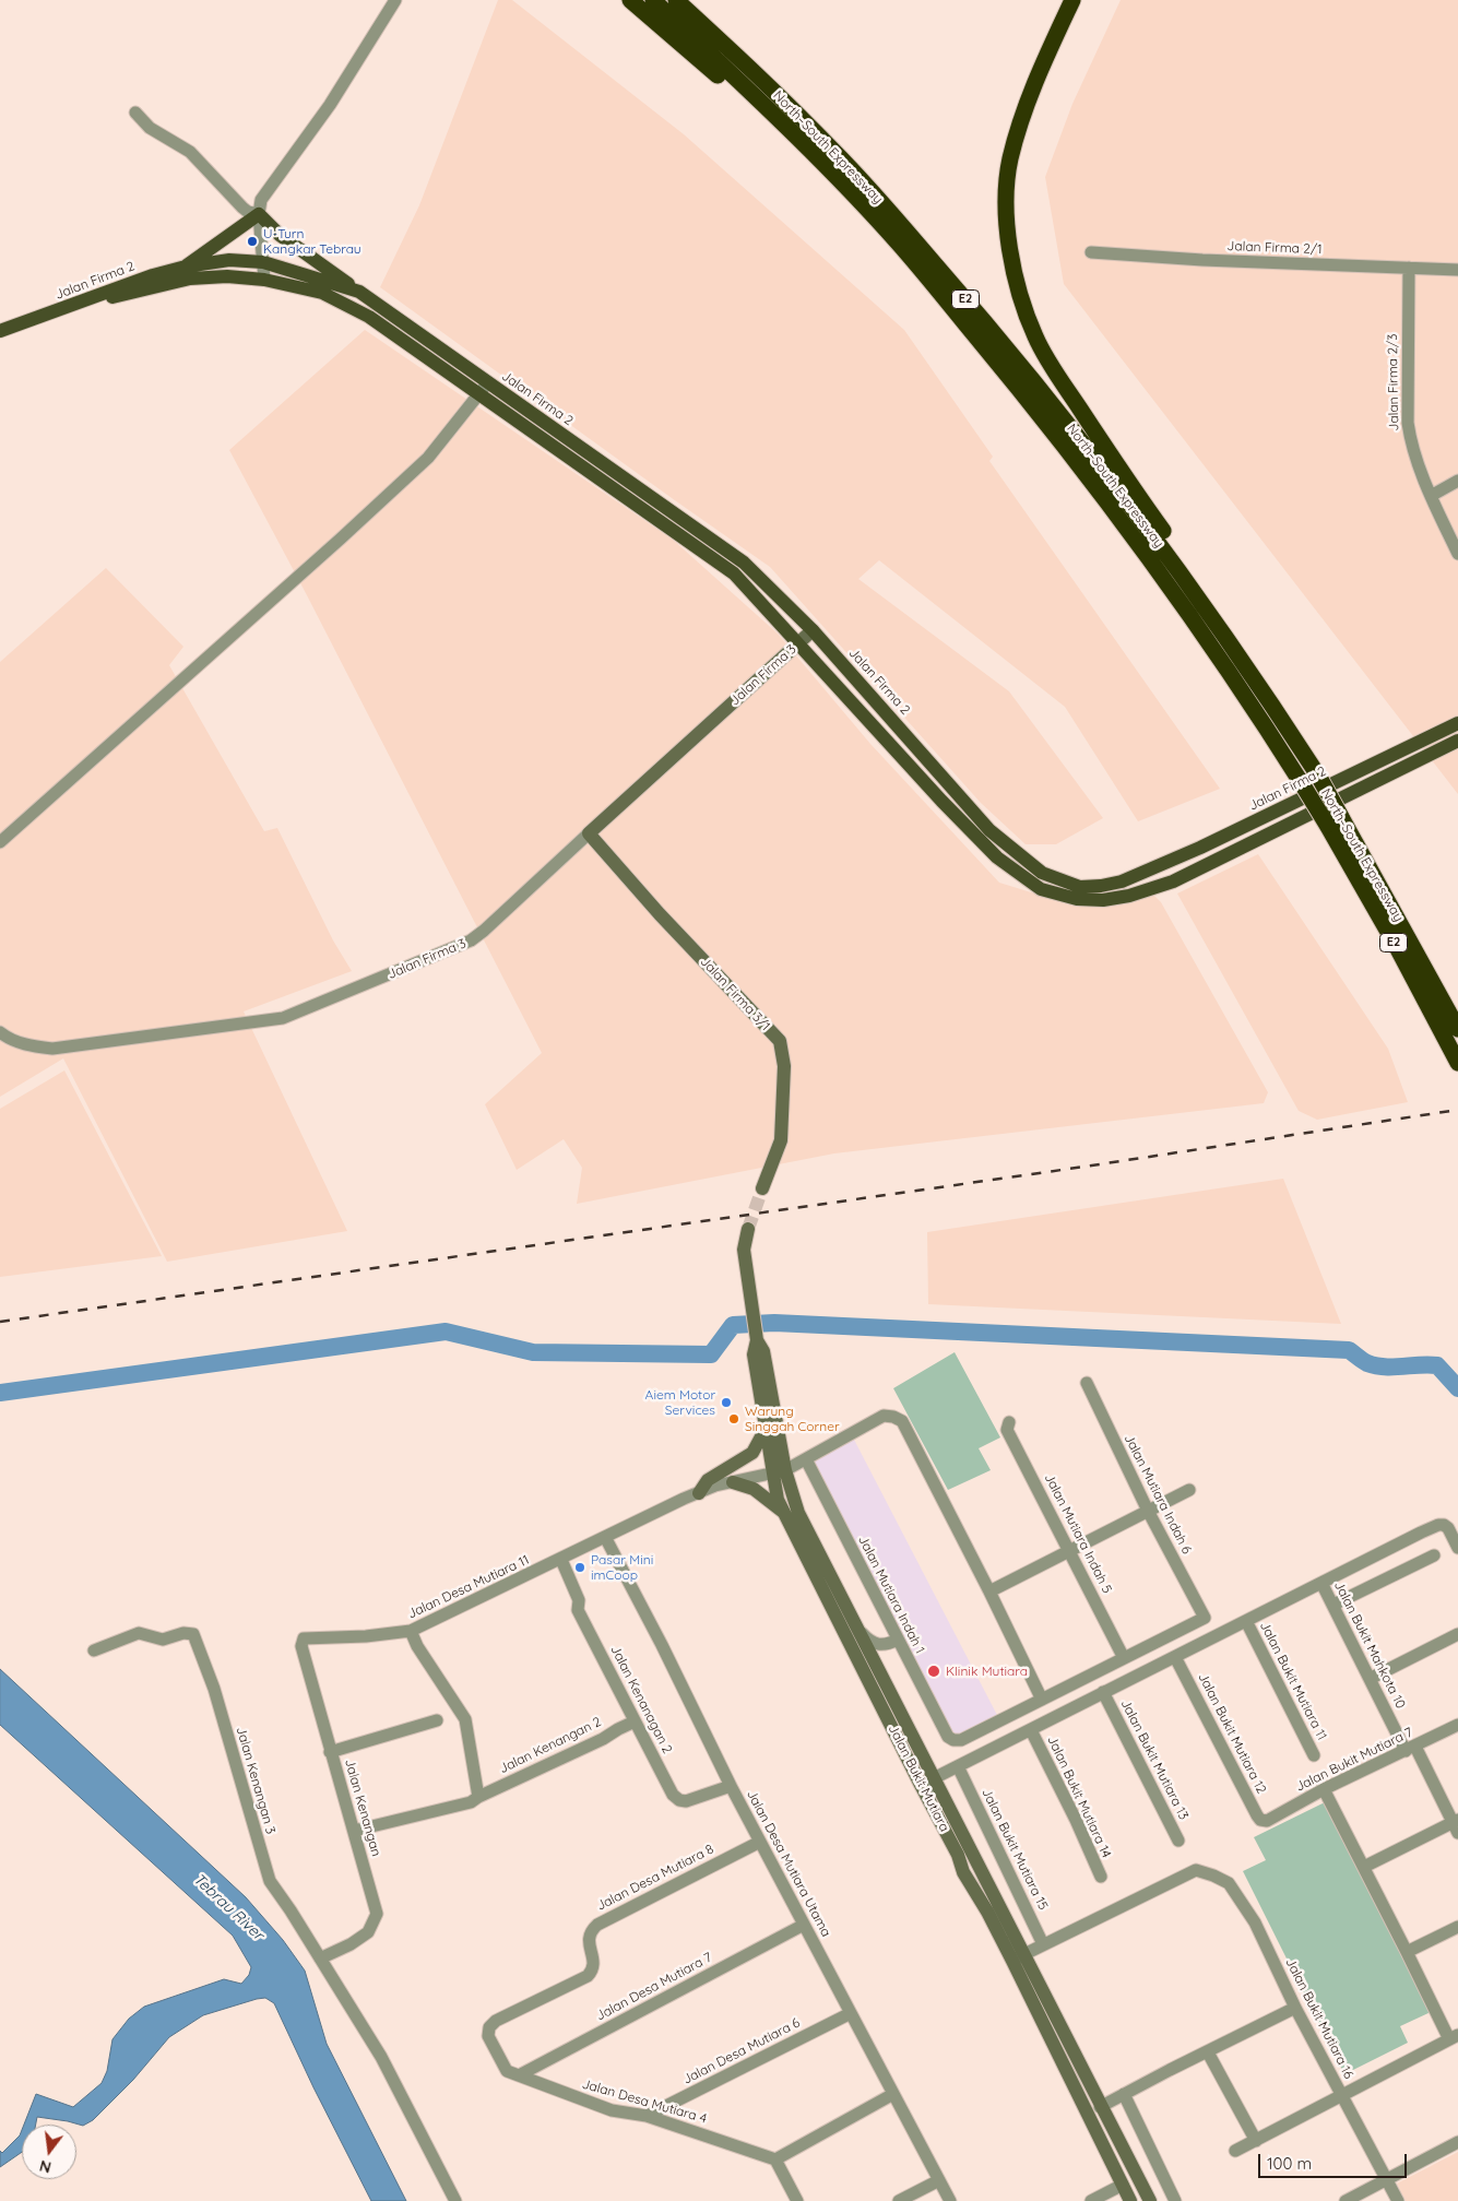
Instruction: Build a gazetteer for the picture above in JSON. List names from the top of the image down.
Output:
{
  "streets": {
    "highway": ["North–South Expressway", "E2"],
    "main road": ["Jalan Firma 2"],
    "street": [
      "Jalan Firma 2/1",
      "Jalan Firma 2/3",
      "Jalan Firma 3",
      "Jalan Firma 3/1",
      "Jalan Mutiara Indah 6",
      "Jalan Mutiara Indah 5",
      "Jalan Desa Mutiara 11",
      "Jalan Mutiara Indah 1",
      "Jalan Bukit Mahkota 10",
      "Jalan Bukit Mutiara 11",
      "Jalan Kenanagan 2",
      "Jalan Bukit Mutiara 12",
      "Jalan Kenangan 2",
      "Jalan Bukit Mutiara 13",
      "Jalan Bukit Mutiara 7",
      "Jalan Bukit Mutiara",
      "Jalan Kenangan 3",
      "Jalan Bukit Mutiara 14",
      "Jalan Kenangan",
      "Jalan Bukit Mutiara 15",
      "Jalan Desa Mutiara Utama",
      "Jalan Desa Mutiara 8",
      "Jalan Desa Mutiara 7",
      "Jalan Bukit Mutiara 16",
      "Jalan Desa Mutiara 6",
      "Jalan Desa Mutiara 4"
    ]
  },
  "crossings": [
    ["Jalan Firma 2/1", "Jalan Firma 2/3"],
    ["Jalan Firma 2", "Jalan Firma 3"],
    ["Jalan Firma 3", "Jalan Firma 3/1"],
    ["Jalan Mutiara Indah 6", "Jalan Mutiara Indah 5"],
    ["Jalan Desa Mutiara 11", "Jalan Mutiara Indah 1"],
    ["Jalan Desa Mutiara 11", "Jalan Kenanagan 2"],
    ["Jalan Desa Mutiara 11", "Jalan Bukit Mutiara"],
    ["Jalan Desa Mutiara 11", "Jalan Kenangan"],
    ["Jalan Desa Mutiara 11", "Jalan Desa Mutiara Utama"],
    ["Jalan Bukit Mahkota 10", "Jalan Bukit Mutiara 7"],
    ["Jalan Kenanagan 2", "Jalan Kenangan 2"],
    ["Jalan Kenanagan 2", "Jalan Desa Mutiara Utama"],
    ["Jalan Bukit Mutiara 12", "Jalan Bukit Mutiara 7"],
    ["Jalan Kenangan 2", "Jalan Kenangan"],
    ["Jalan Kenangan 3", "Jalan Kenangan"],
    ["Jalan Bukit Mutiara 15", "Jalan Bukit Mutiara 16"],
    ["Jalan Desa Mutiara Utama", "Jalan Desa Mutiara 8"],
    ["Jalan Desa Mutiara Utama", "Jalan Desa Mutiara 7"],
    ["Jalan Desa Mutiara Utama", "Jalan Desa Mutiara 6"],
    ["Jalan Desa Mutiara 8", "Jalan Desa Mutiara 4"],
    ["Jalan Desa Mutiara 7", "Jalan Desa Mutiara 4"],
    ["Jalan Desa Mutiara 6", "Jalan Desa Mutiara 4"]
  ],
  "water": ["Tebrau River"],
  "places": [
    "U-Turn Kangkar Tebrau",
    "Aiem Motor Services",
    "Warung Singgah Corner",
    "Pasar Mini imCoop",
    "Klinik Mutiara"
  ],
  "scale_bar": "100 m",
  "north": "bottom"
}
